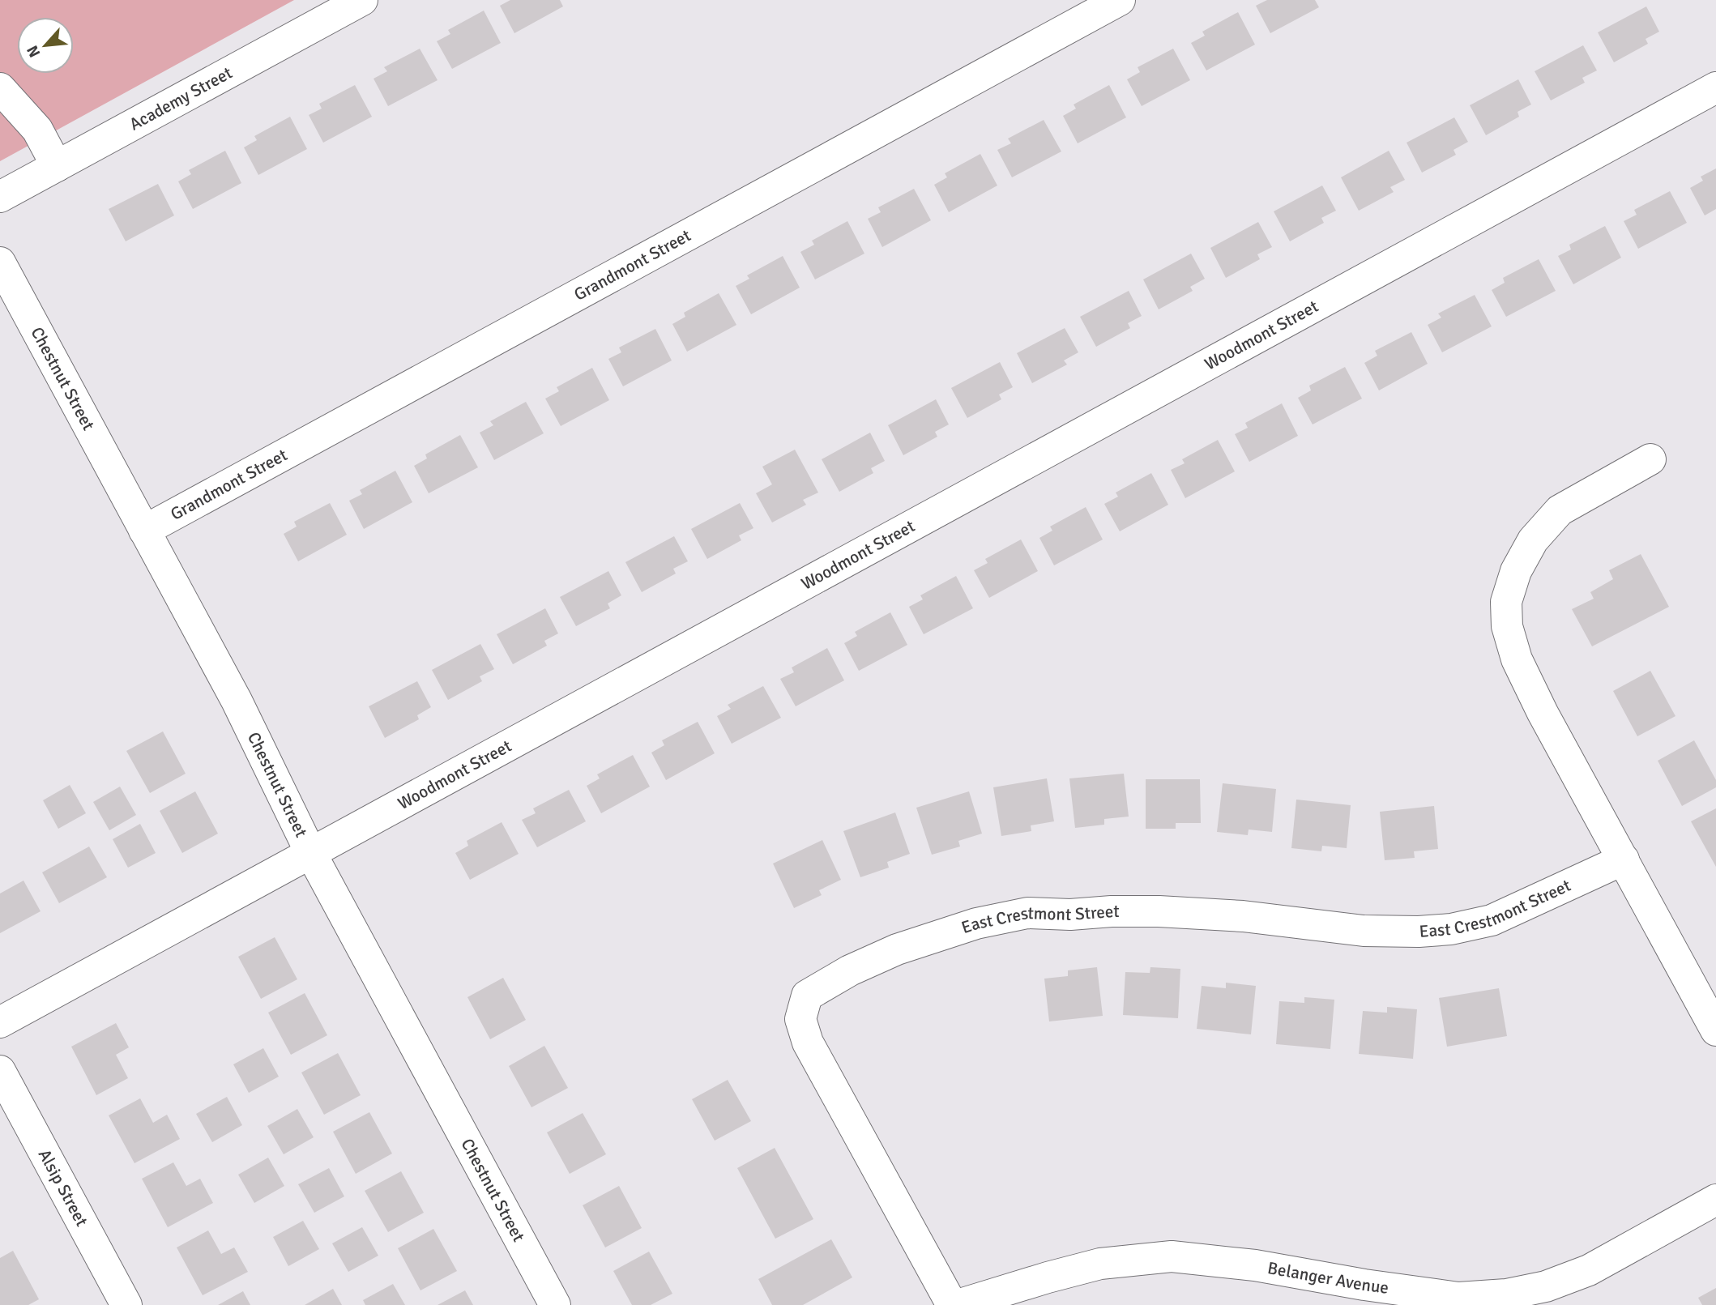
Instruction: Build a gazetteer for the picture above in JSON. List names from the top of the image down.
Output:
{
  "streets": {
    "street": [
      "Academy Street",
      "Grandmont Street",
      "Woodmont Street",
      "Chestnut Street",
      "East Crestmont Street",
      "Alsip Street",
      "Belanger Avenue"
    ]
  },
  "crossings": [
    ["Grandmont Street", "Chestnut Street"],
    ["Woodmont Street", "Chestnut Street"]
  ],
  "north": "bottom left"
}
